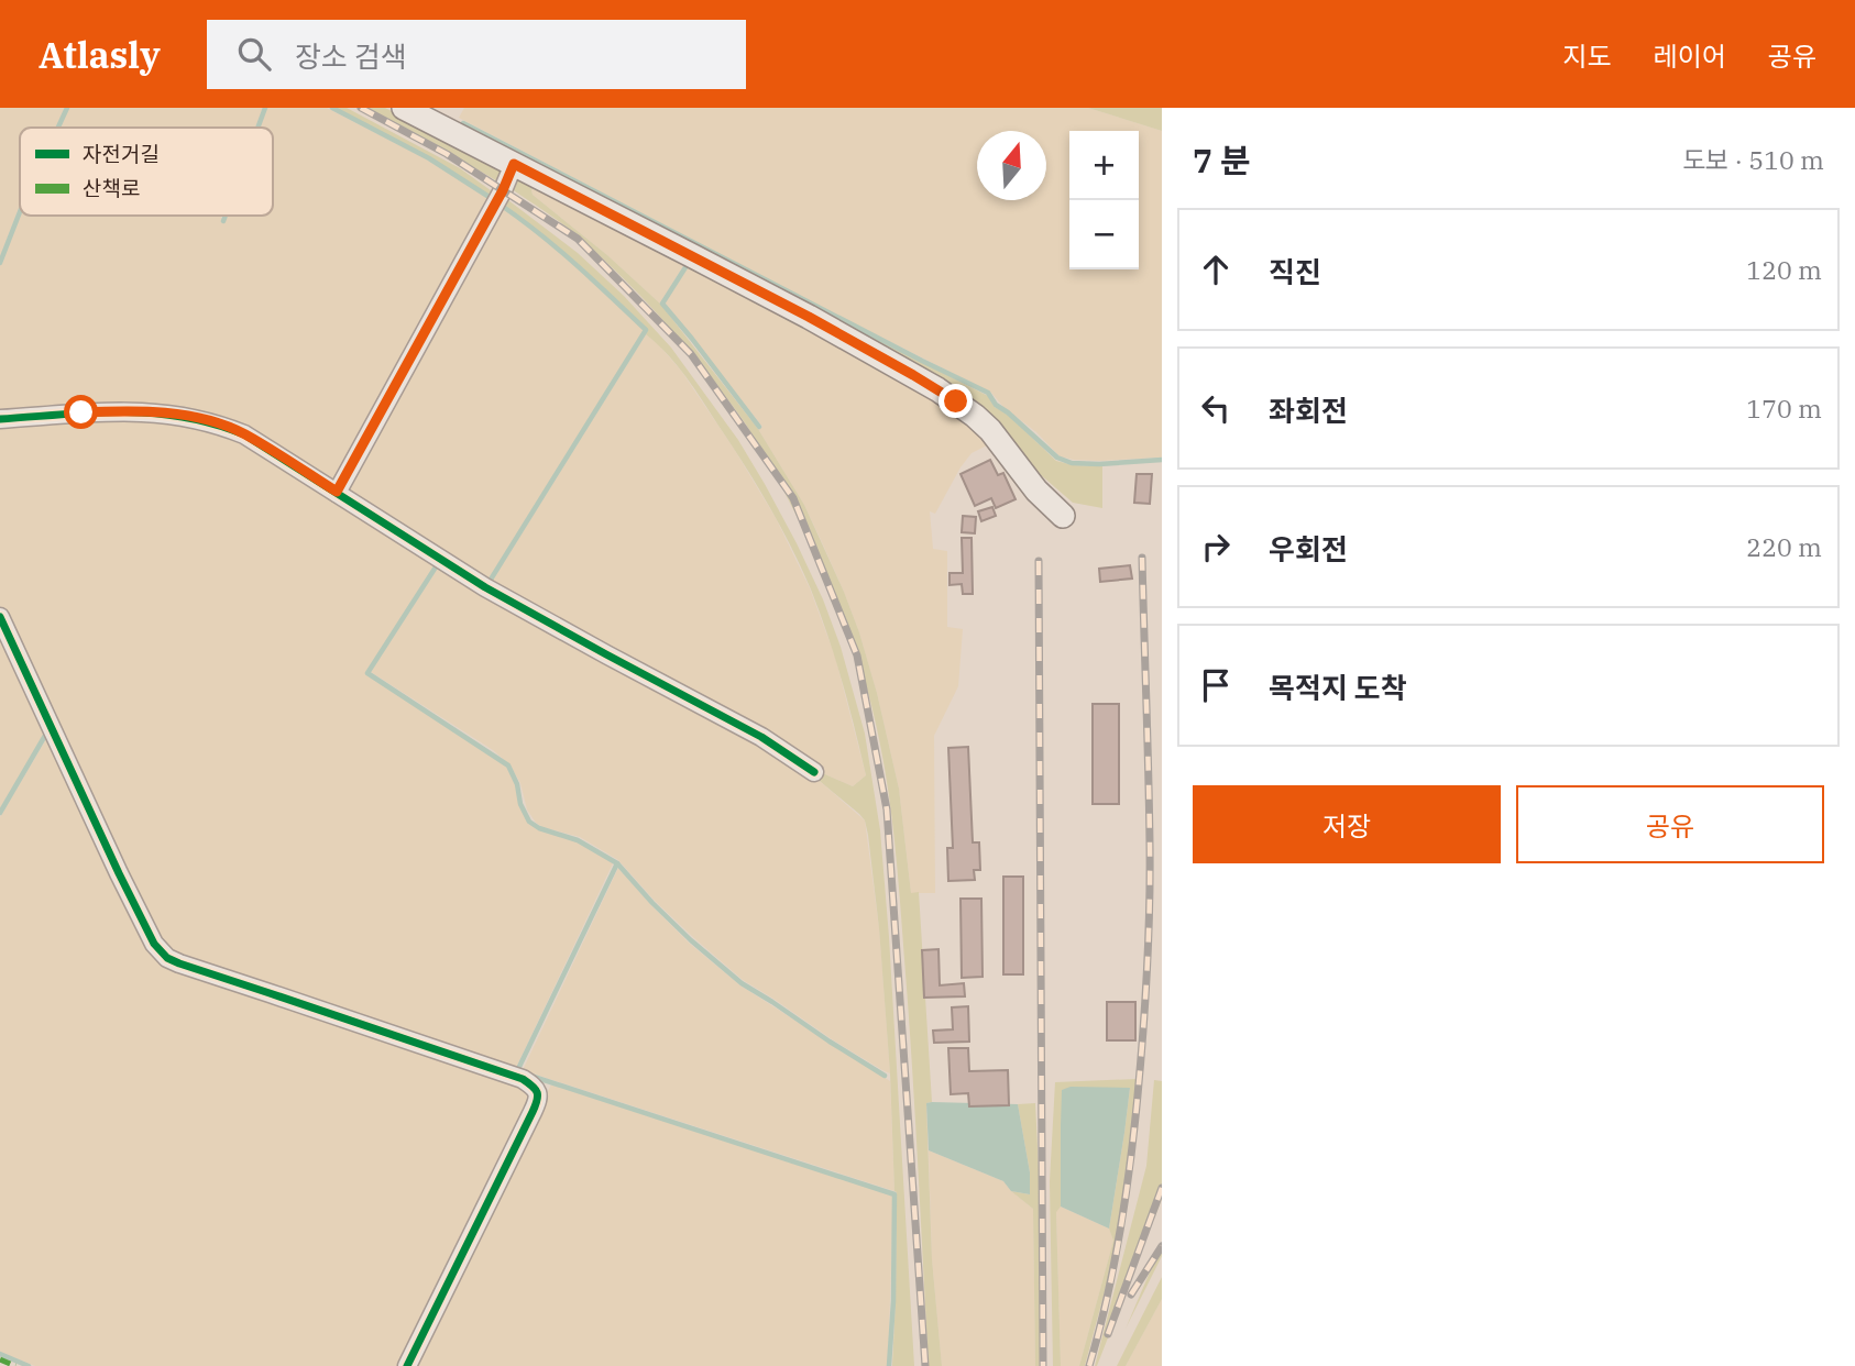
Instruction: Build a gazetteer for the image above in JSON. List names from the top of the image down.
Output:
{
  "legend": ["자전거길", "산책로"],
  "north": "top",
  "page": {
    "header": "Atlasly",
    "search": "장소 검색",
    "nav": ["지도", "레이어", "공유"],
    "heading": ["7 분", "도보 · 510 m"],
    "map_buttons": ["+", "−"],
    "list": [
      ["직진", "120 m"],
      ["좌회전", "170 m"],
      ["우회전", "220 m"],
      "목적지 도착"
    ],
    "buttons": ["저장", "공유"]
  }
}
